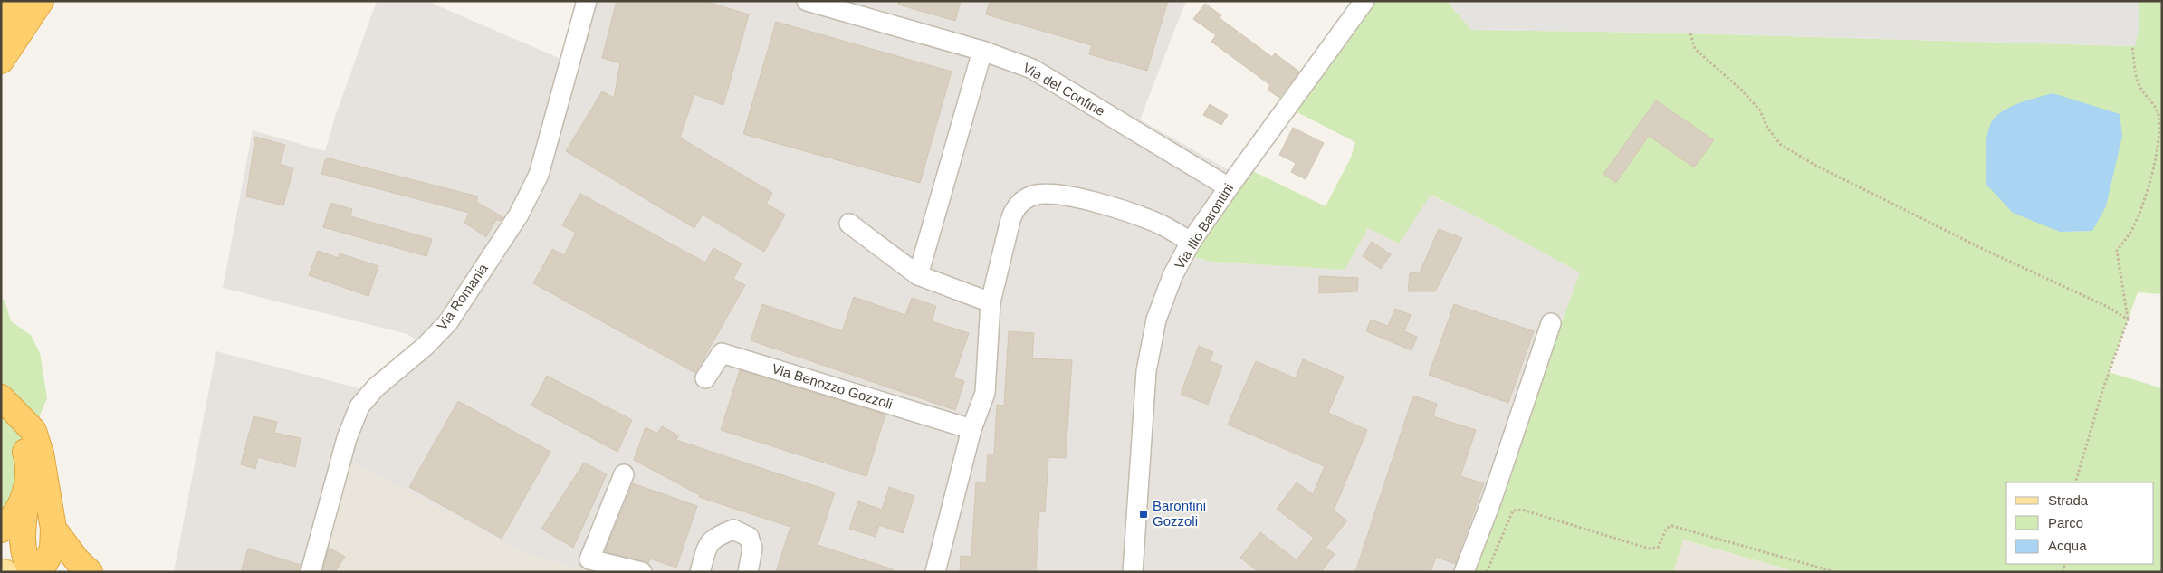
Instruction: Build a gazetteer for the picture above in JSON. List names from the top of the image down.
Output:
{
  "streets": {
    "street": [
      "Via del Confine",
      "Via Ilio Barontini",
      "Via Romania",
      "Via Benozzo Gozzoli"
    ]
  },
  "crossings": [
    ["Via del Confine", "Via Ilio Barontini"]
  ],
  "places": {
    "transit": ["Barontini Gozzoli"]
  },
  "legend": ["Strada", "Parco", "Acqua"]
}
